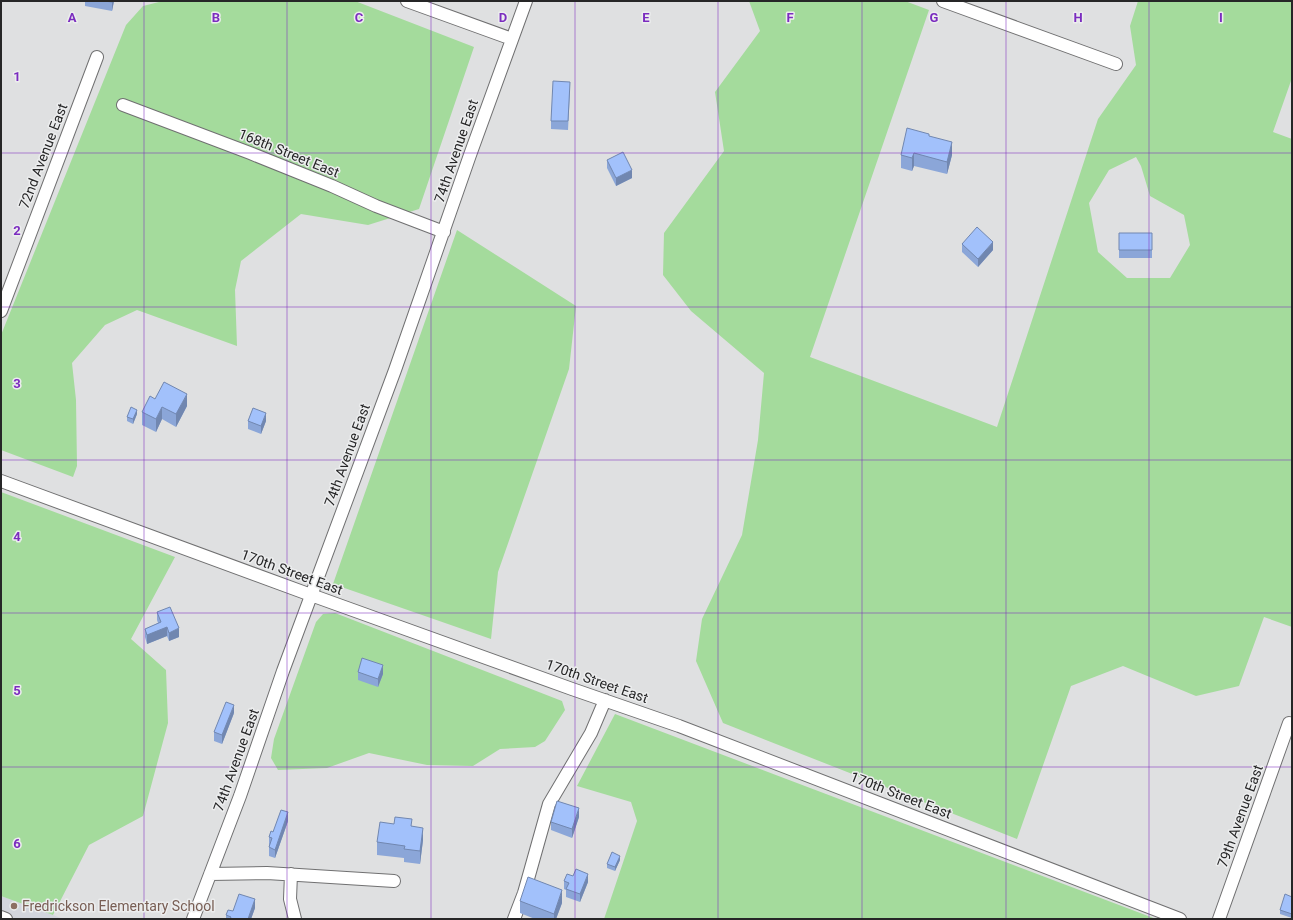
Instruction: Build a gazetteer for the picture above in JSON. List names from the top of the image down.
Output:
{
  "streets": {
    "street": [
      "74th Avenue East",
      "168th Street East",
      "72nd Avenue East",
      "170th Street East",
      "79th Avenue East"
    ]
  },
  "crossings": [
    ["74th Avenue East", "168th Street East"],
    ["74th Avenue East", "170th Street East"]
  ],
  "places": ["Fredrickson Elementary School"],
  "grid": {
    "columns": [
      "A",
      "B",
      "C",
      "D",
      "E",
      "F",
      "G",
      "H",
      "I"
    ],
    "rows": [
      "1",
      "2",
      "3",
      "4",
      "5",
      "6"
    ]
  }
}
